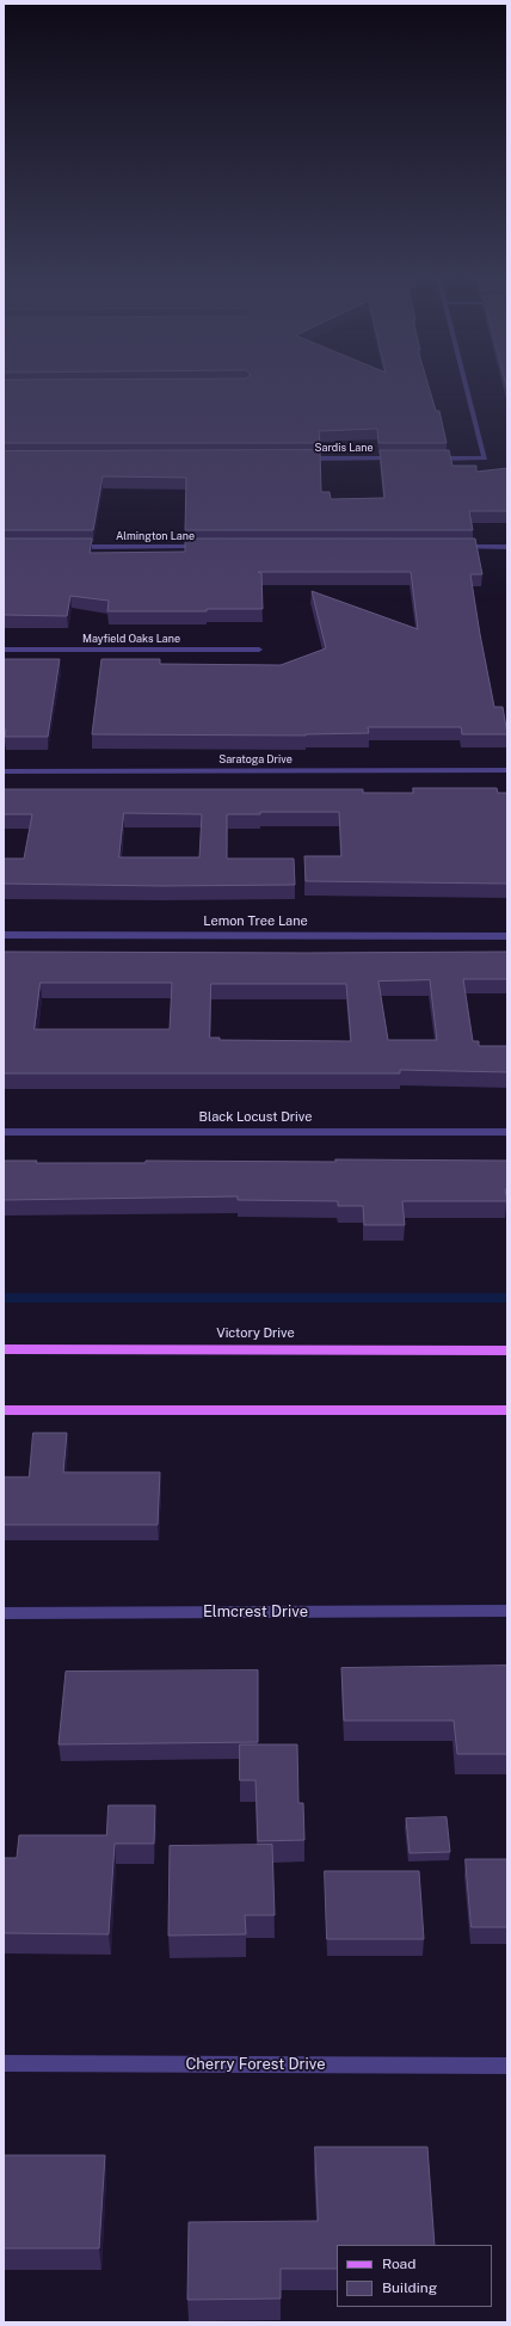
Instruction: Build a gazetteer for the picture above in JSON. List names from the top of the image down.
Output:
{
  "streets": {
    "main road": ["Victory Drive"],
    "street": [
      "Sardis Lane",
      "Almington Lane",
      "Mayfield Oaks Lane",
      "Saratoga Drive",
      "Lemon Tree Lane",
      "Black Locust Drive",
      "Elmcrest Drive",
      "Cherry Forest Drive"
    ]
  },
  "legend": ["Road", "Building"]
}
